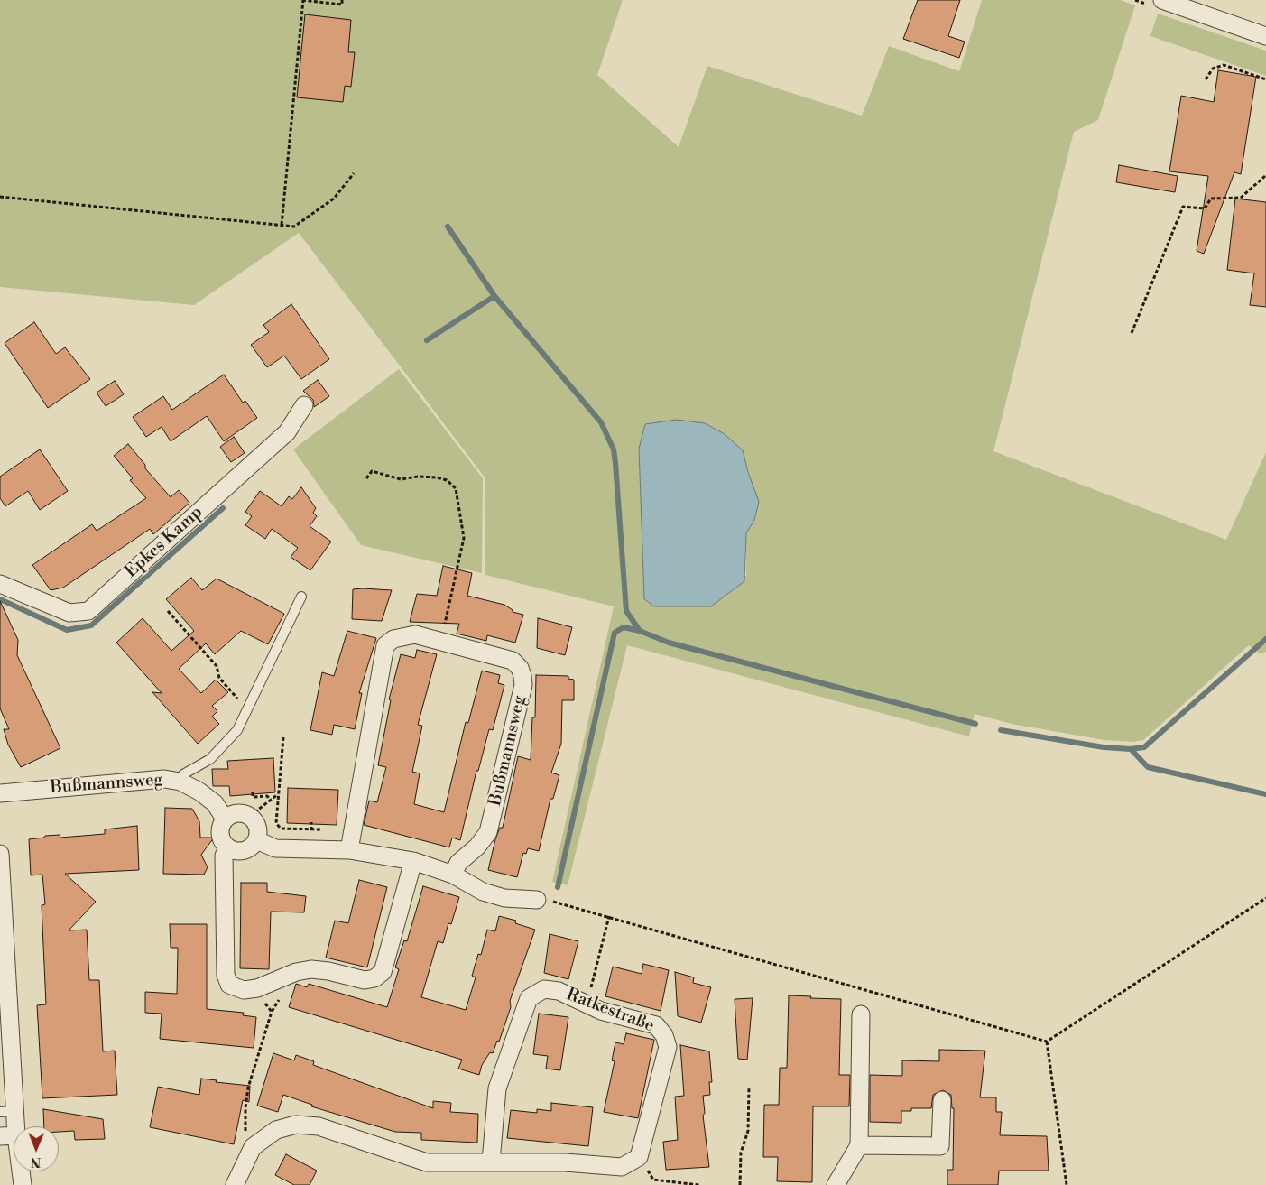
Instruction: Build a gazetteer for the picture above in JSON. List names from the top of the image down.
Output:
{
  "streets": {
    "street": ["Epkes Kamp", "Bußmannsweg", "Ratkestraße"]
  },
  "north": "bottom"
}
